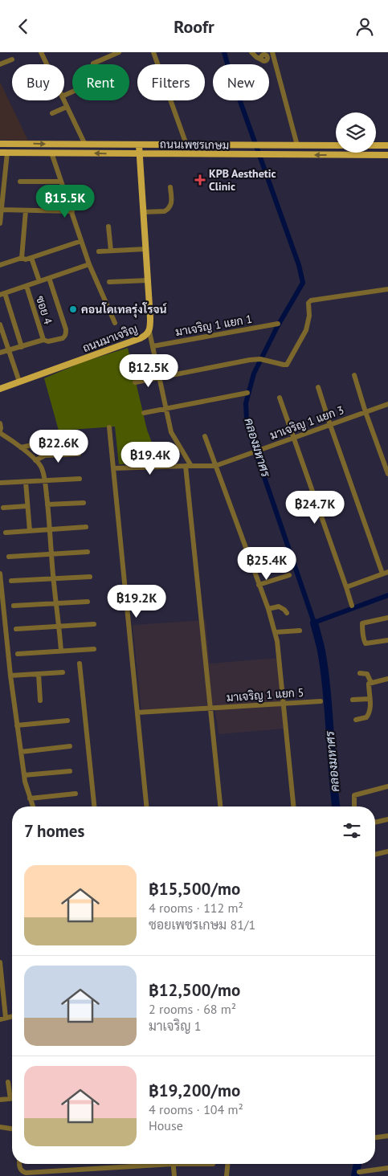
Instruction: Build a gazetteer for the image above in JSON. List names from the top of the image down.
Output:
{
  "streets": {
    "main road": ["ถนนเพชรเกษม", "ถนนมาเจริญ"],
    "street": [
      "ซอย 4",
      "มาเจริญ 1 แยก 1",
      "มาเจริญ 1 แยก 3",
      "มาเจริญ 1 แยก 5"
    ]
  },
  "crossings": [
    ["ถนนเพชรเกษม", "ถนนมาเจริญ"]
  ],
  "water": ["คลองมหาศร"],
  "places": {
    "health": ["KPB Aesthetic Clinic"],
    "other": ["คอนโดเทลรุ่งโรจน์"]
  },
  "page": {
    "header": "Roofr",
    "chip": [
      "Buy",
      "Rent",
      "Filters",
      "New"
    ],
    "price": [
      "฿15.5K",
      "฿12.5K",
      "฿22.6K",
      "฿19.4K",
      "฿24.7K",
      "฿25.4K",
      "฿19.2K"
    ],
    "heading": "7 homes",
    "list": [
      {
        "name": "฿15,500/mo",
        "note": "4 rooms · 112 m² · ซอยเพชรเกษม 81/1"
      },
      {
        "name": "฿12,500/mo",
        "note": "2 rooms · 68 m² · มาเจริญ 1"
      },
      {
        "name": "฿19,200/mo",
        "note": "4 rooms · 104 m² · House"
      }
    ]
  }
}
